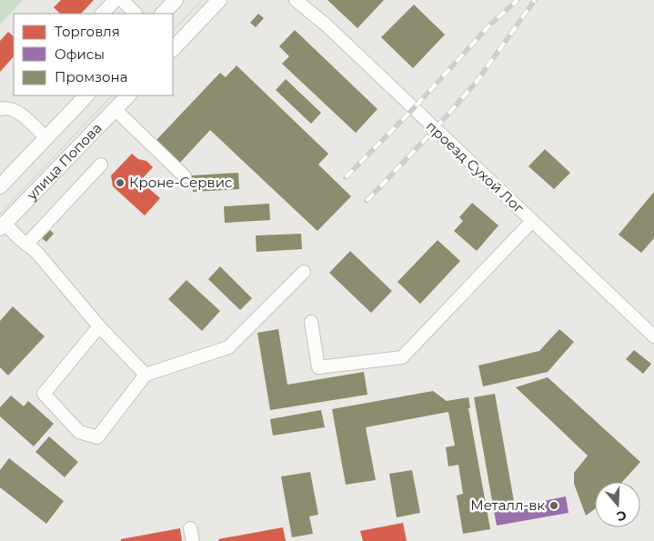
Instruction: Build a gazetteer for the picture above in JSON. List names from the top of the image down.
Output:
{
  "streets": {
    "main road": ["улица Попова"],
    "lane": ["проезд Сухой Лог"]
  },
  "places": ["Кроне-Сервис", "Металл-вк"],
  "legend": ["Торговля", "Офисы", "Промзона"],
  "north": "bottom"
}
